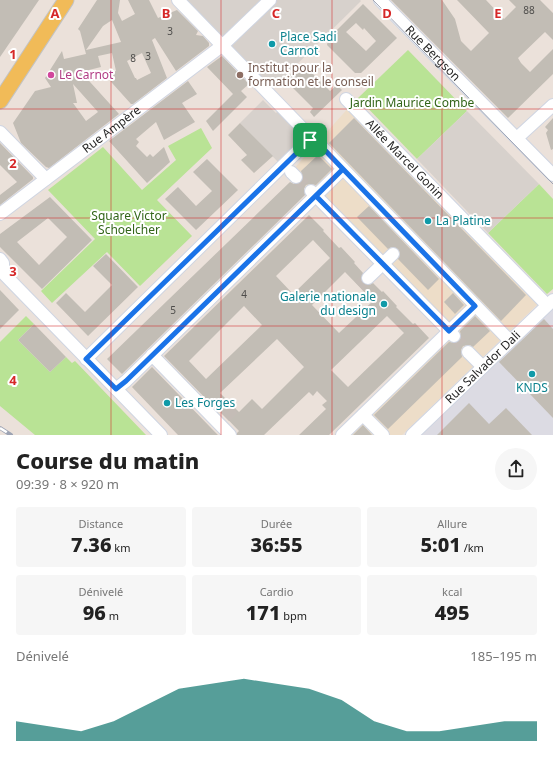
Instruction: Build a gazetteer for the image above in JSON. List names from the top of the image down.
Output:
{
  "streets": {
    "street": [
      "Rue Bergson",
      "Rue Ampère",
      "Allée Marcel Gonin",
      "Rue Salvador Dali"
    ]
  },
  "crossings": [
    ["Allée Marcel Gonin", "Rue Salvador Dali"]
  ],
  "parks": ["Jardin Maurice Combe", "Square Victor Schoelcher"],
  "places": [
    "Place Sadi Carnot",
    "Le Carnot",
    "Institut pour la formation et le conseil",
    "La Platine",
    "Galerie nationale du design",
    "KNDS",
    "Les Forges"
  ],
  "house_numbers": [
    "88",
    "3",
    "3",
    "8",
    "4",
    "5"
  ],
  "page": {
    "heading": ["Course du matin", "09:39 · 8 × 920 m"],
    "stats": [
      ["Distance", "7.36 km"],
      ["Durée", "36:55"],
      ["Allure", "5:01 /km"],
      ["Dénivelé", "96 m"],
      ["Cardio", "171 bpm"],
      ["kcal", "495"]
    ],
    "chart": ["Dénivelé", "185–195 m"]
  },
  "grid": {
    "columns": [
      "A",
      "B",
      "C",
      "D",
      "E"
    ],
    "rows": [
      "1",
      "2",
      "3",
      "4"
    ]
  }
}
